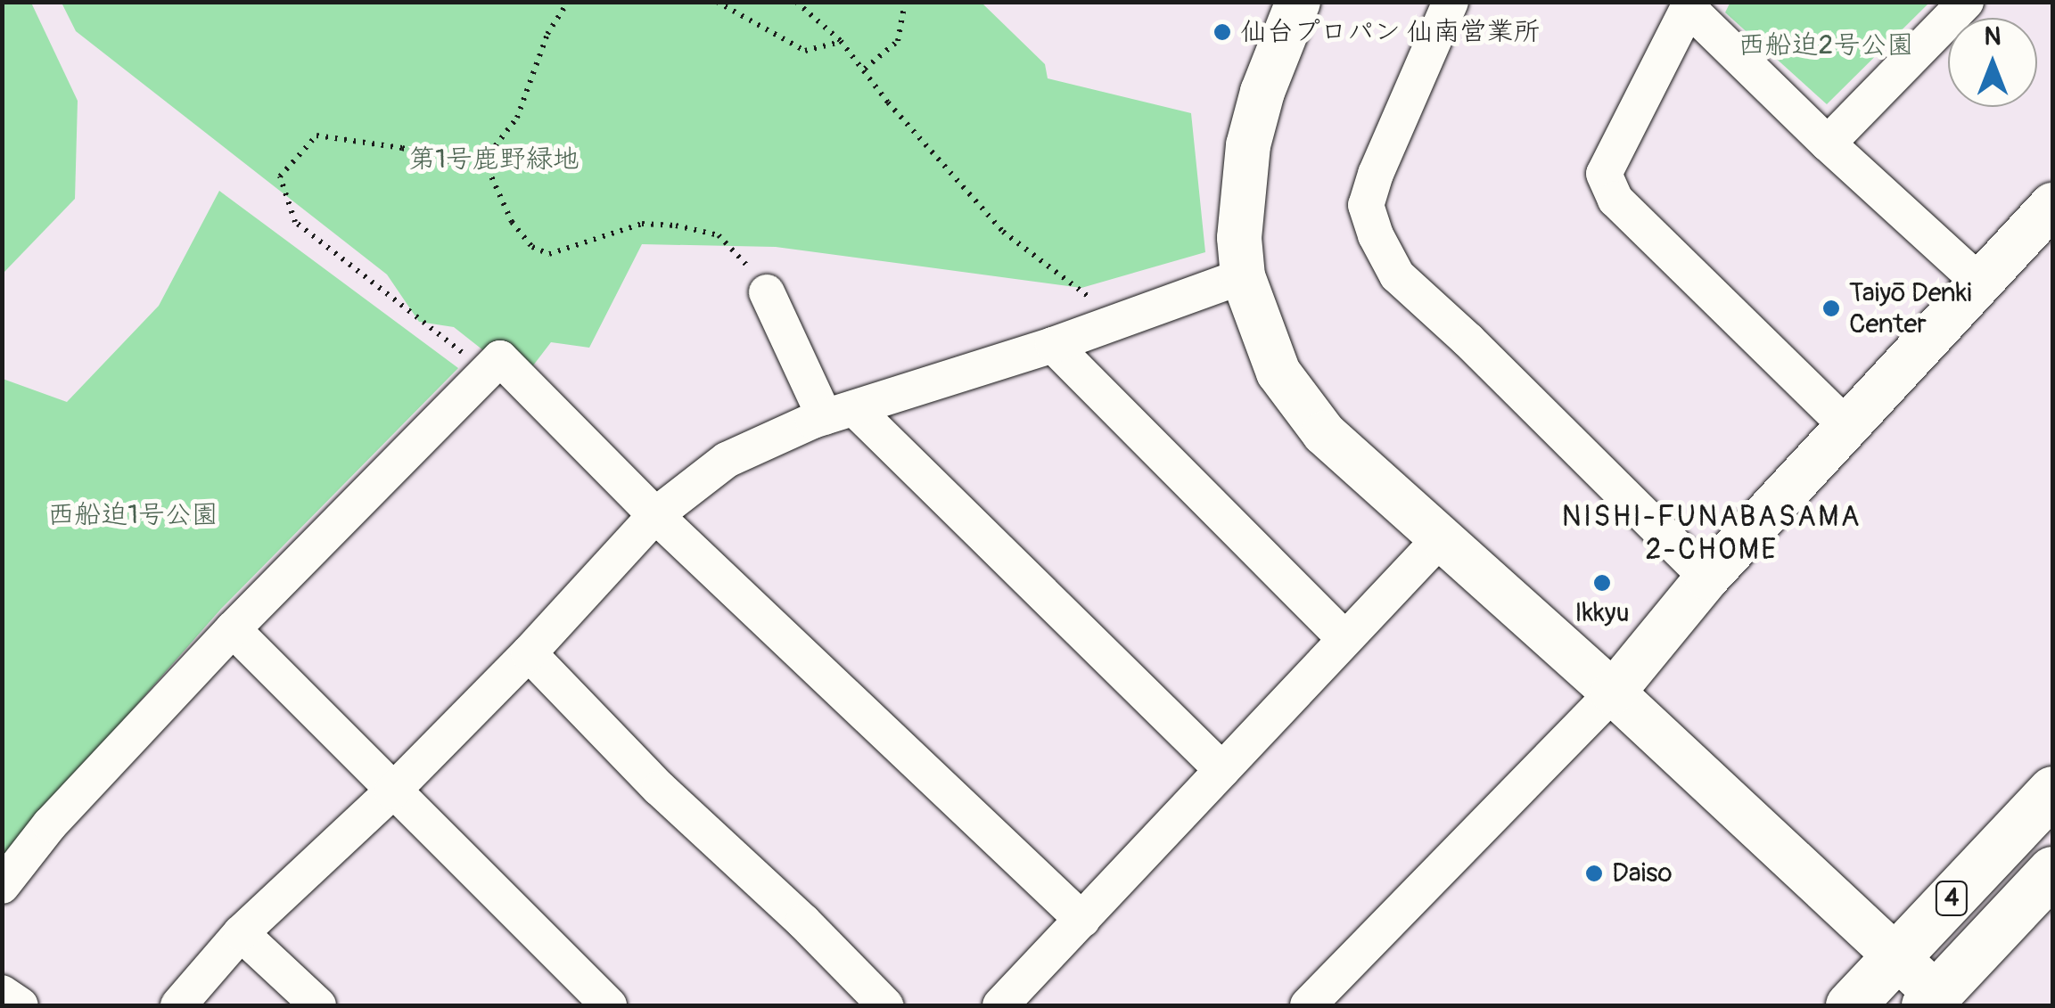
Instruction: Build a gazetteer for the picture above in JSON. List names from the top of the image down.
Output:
{
  "streets": {
    "highway": ["4"]
  },
  "districts": ["NISHI-FUNABASAMA 2-CHOME"],
  "parks": ["西船迫2号公園", "第1号鹿野緑地", "西船迫1号公園"],
  "places": [
    "仙台プロパン 仙南営業所",
    "Taiyō Denki Center",
    "Ikkyu",
    "Daiso"
  ],
  "north": "top"
}
